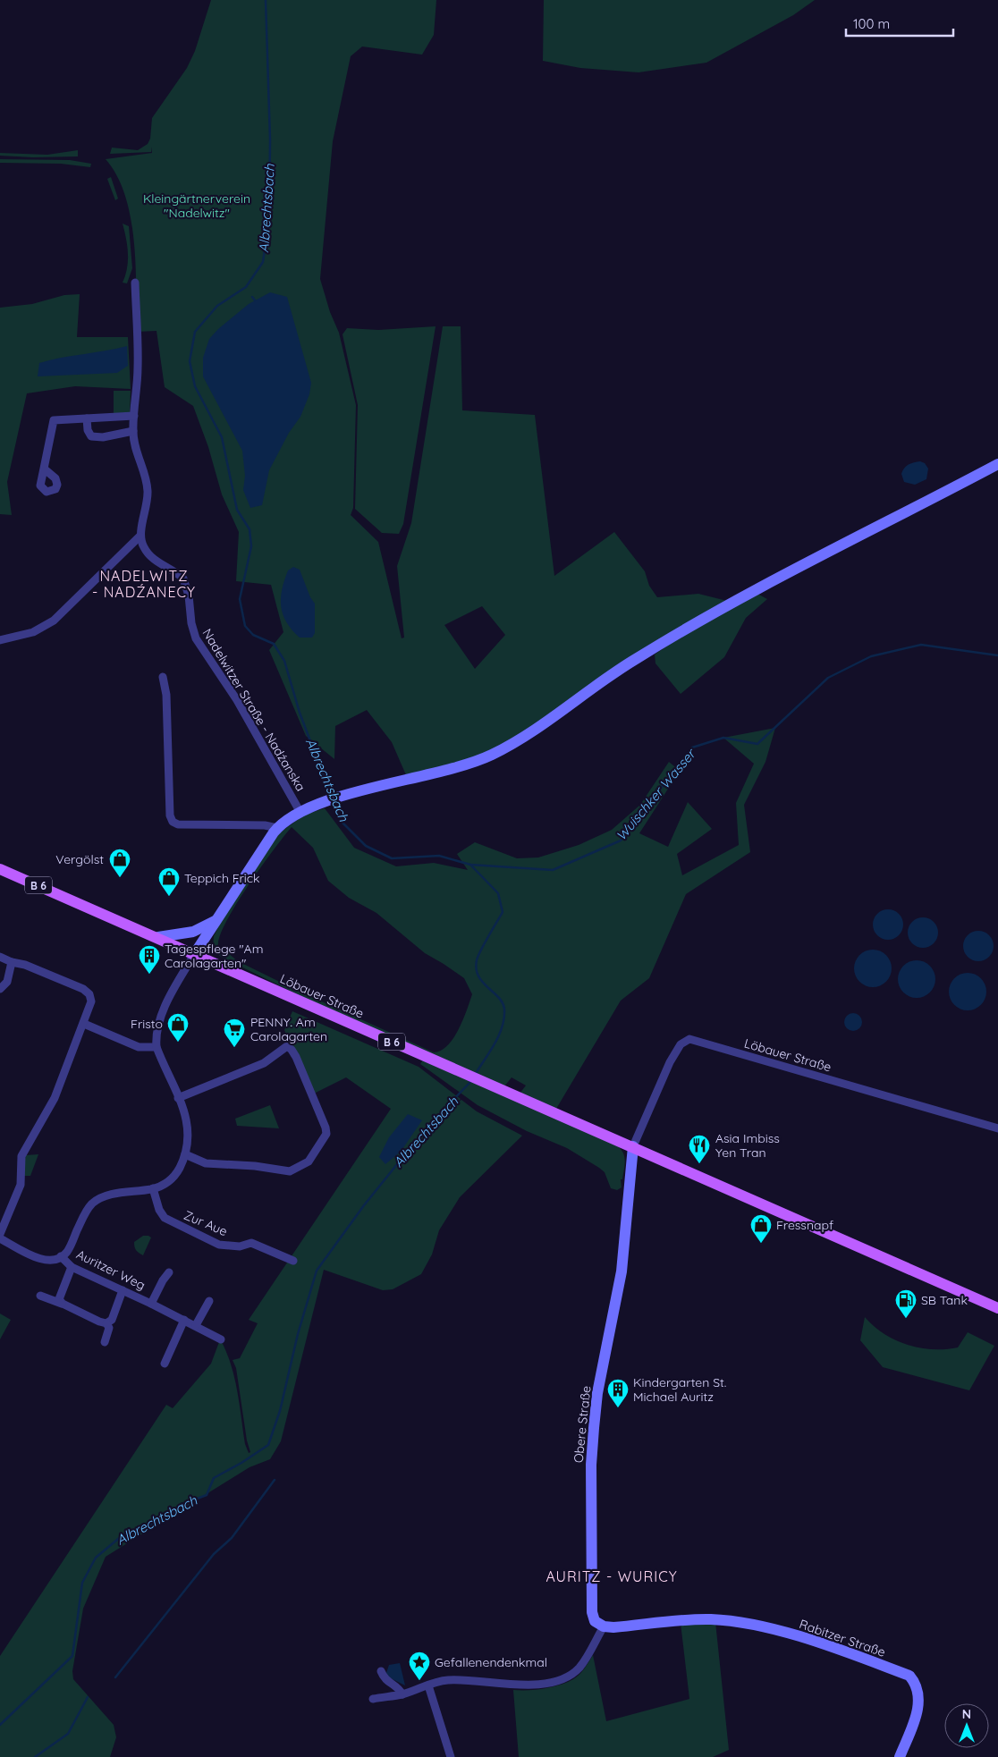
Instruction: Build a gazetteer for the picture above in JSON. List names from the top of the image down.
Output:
{
  "streets": {
    "main road": [
      "B 6",
      "Löbauer Straße",
      "Obere Straße",
      "Rabitzer Straße"
    ],
    "street": ["Nadelwitzer Straße - Nadźanska", "Zur Aue", "Auritzer Weg"]
  },
  "crossings": [
    ["Löbauer Straße", "Obere Straße"],
    ["Obere Straße", "Rabitzer Straße"]
  ],
  "districts": ["NADELWITZ - NADŹANECY", "AURITZ - WURICY"],
  "water": ["Albrechtsbach", "Wuischker Wasser"],
  "parks": ["Kleingärtnerverein \"Nadelwitz\""],
  "places": {
    "shop": [
      "Vergölst",
      "Teppich Frick",
      "Fristo",
      "Fressnapf"
    ],
    "building": ["Tagespflege \"Am Carolagarten\"", "Kindergarten St. Michael Auritz"],
    "supermarket": ["PENNY. Am Carolagarten"],
    "restaurant": ["Asia Imbiss Yen Tran"],
    "fuel station": ["SB Tank"],
    "place": ["Gefallenendenkmal"]
  },
  "scale_bar": "100 m",
  "north": "top"
}
